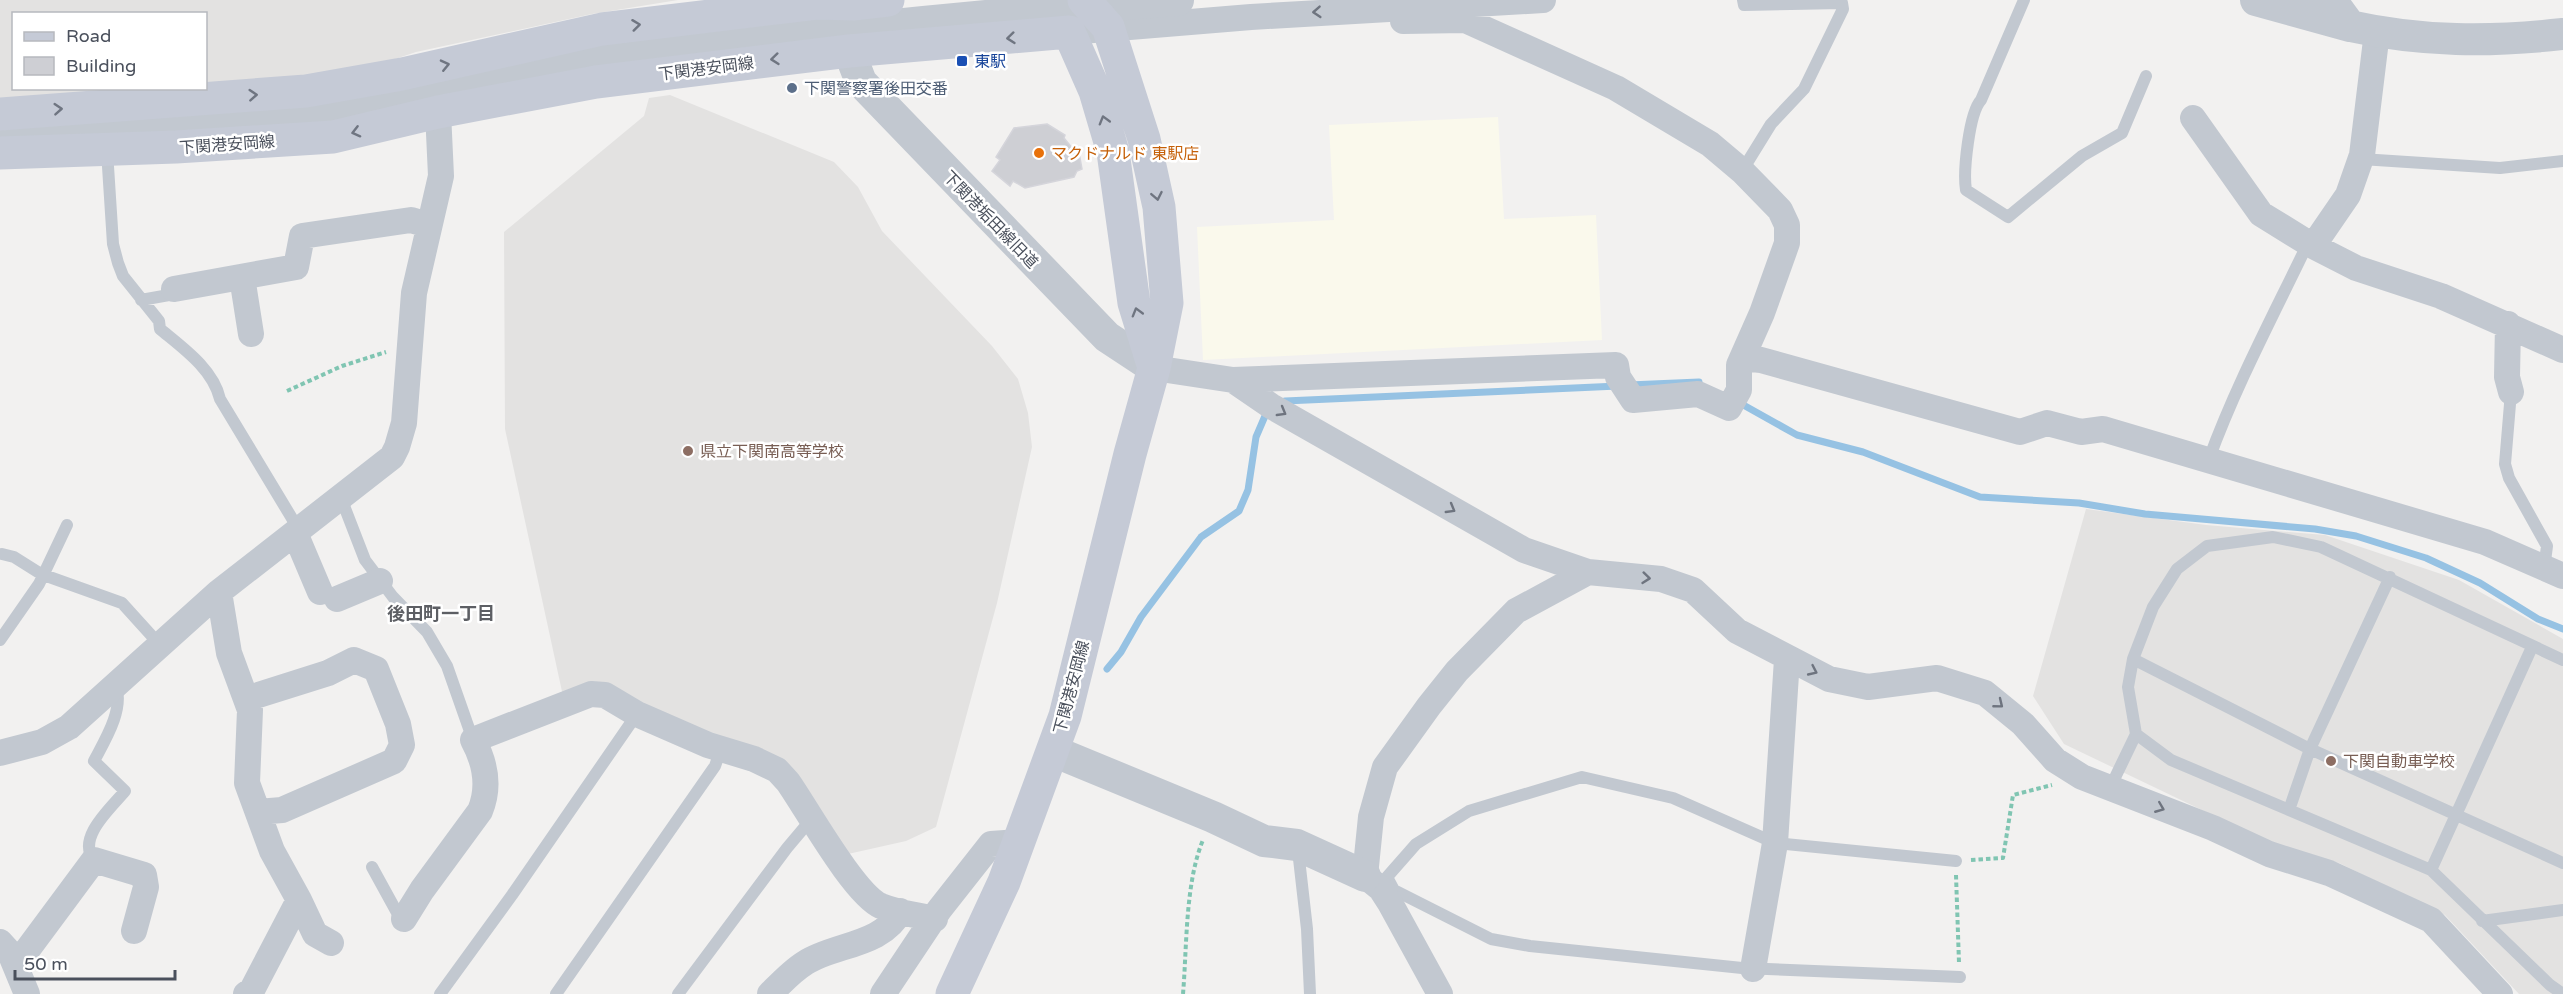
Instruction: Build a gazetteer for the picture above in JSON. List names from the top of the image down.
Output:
{
  "streets": {
    "main road": ["下関港安岡線"],
    "street": ["下関港垢田線旧道"]
  },
  "crossings": [
    ["下関港安岡線", "下関港垢田線旧道"]
  ],
  "districts": ["後田町一丁目"],
  "places": {
    "transit": ["東駅"],
    "other": [
      "下関警察署後田交番",
      "マクドナルド 東駅店",
      "県立下関南高等学校",
      "下関自動車学校"
    ]
  },
  "legend": ["Road", "Building"],
  "scale_bar": "50 m"
}
